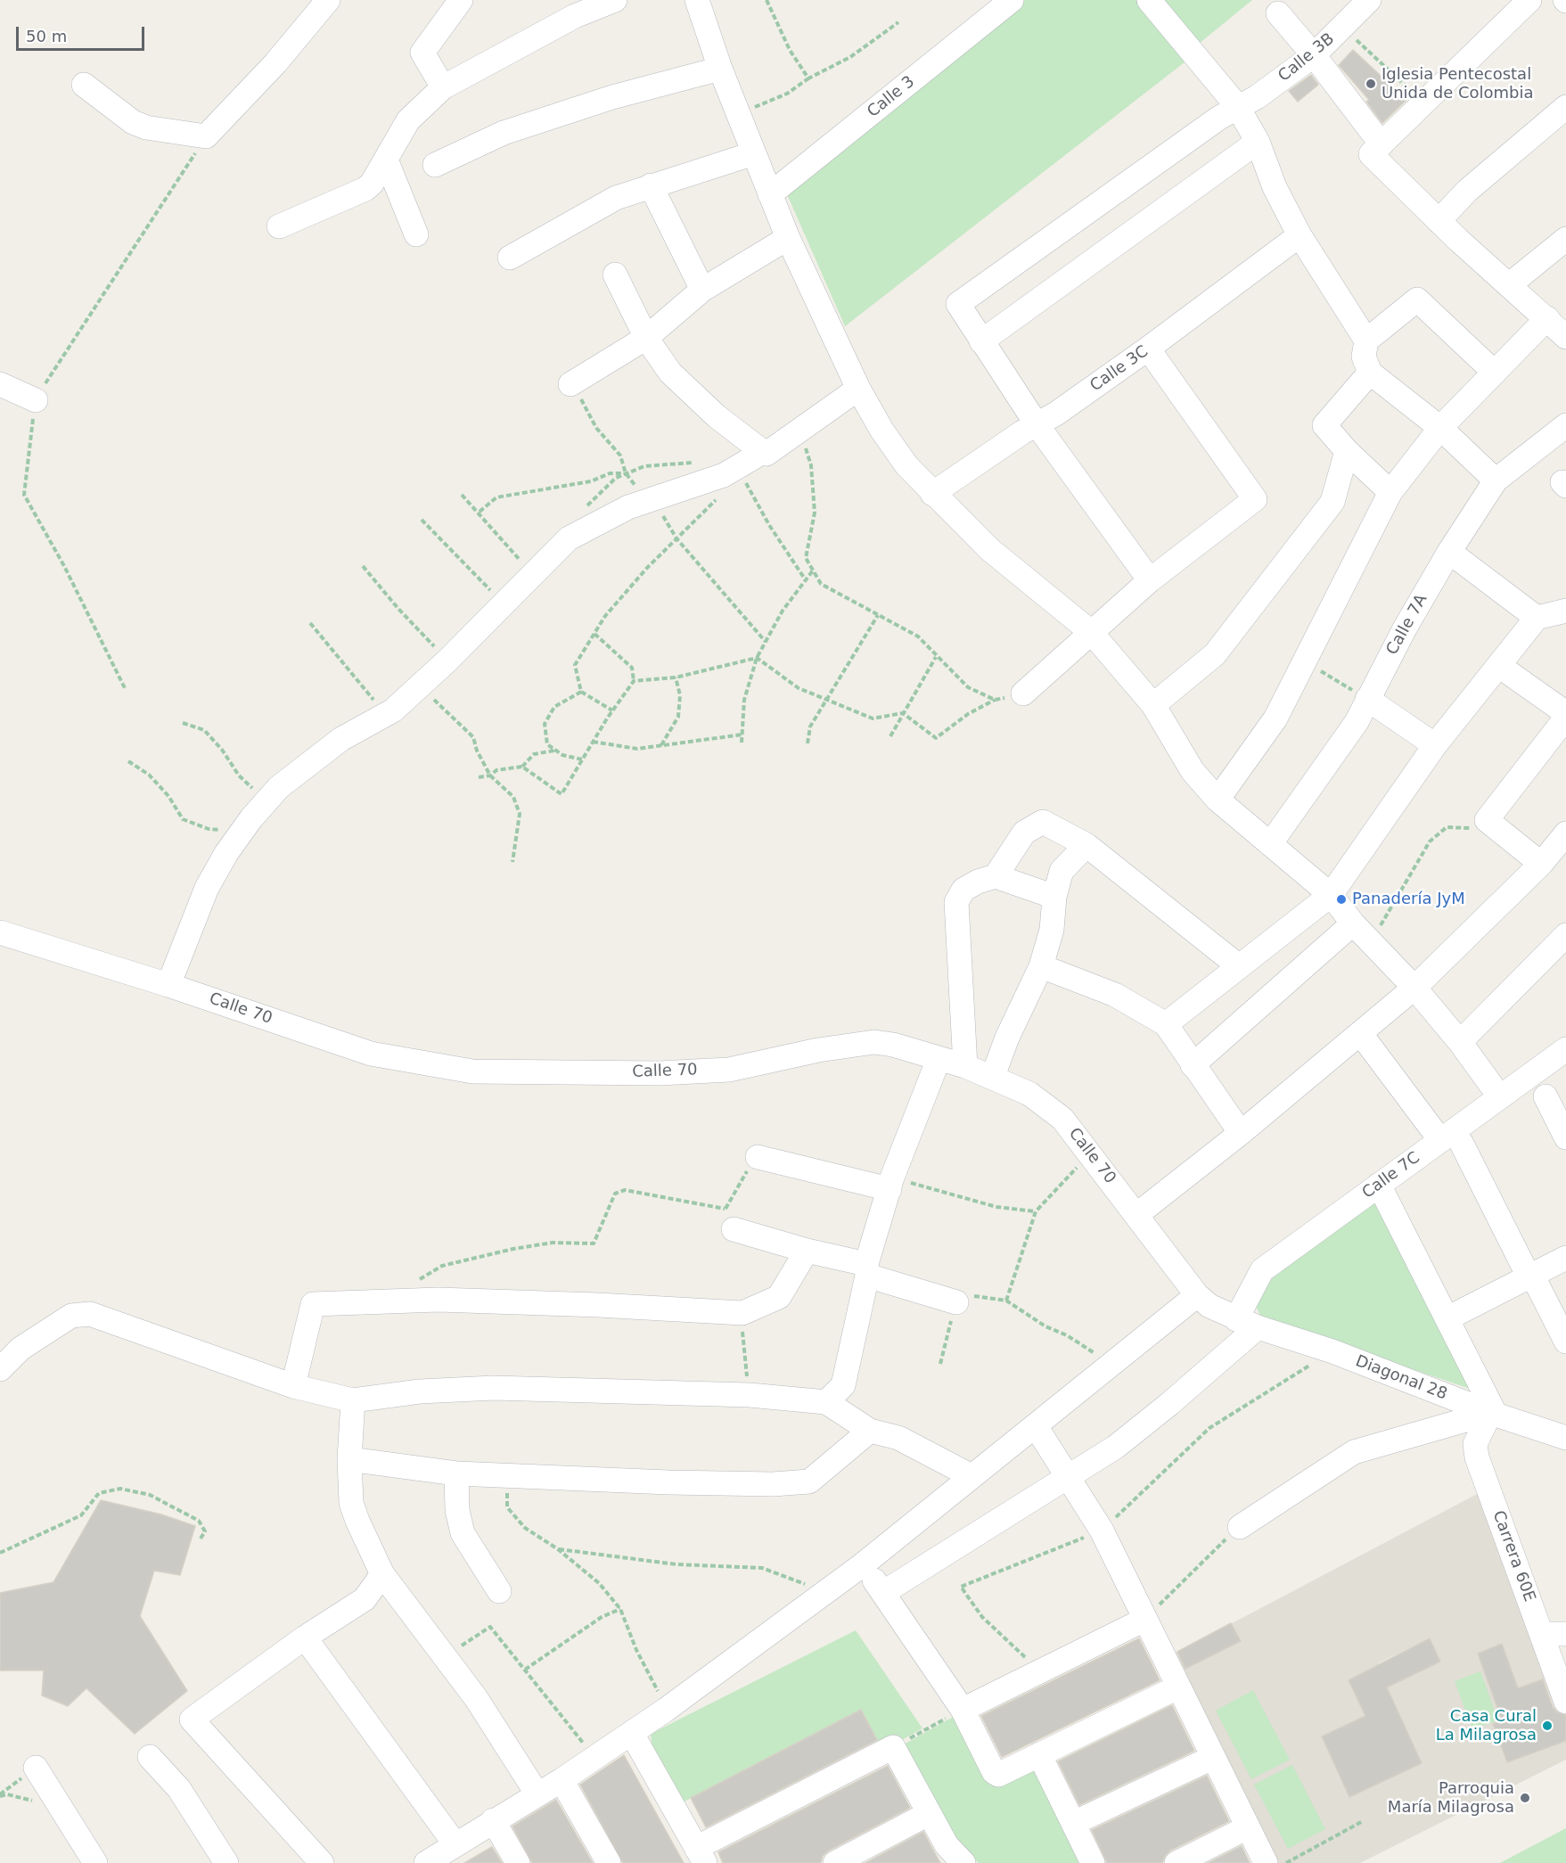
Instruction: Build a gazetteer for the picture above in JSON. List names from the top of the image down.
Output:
{
  "streets": {
    "street": [
      "Calle 3B",
      "Calle 3",
      "Calle 3C",
      "Calle 7A",
      "Calle 70",
      "Calle 7C",
      "Diagonal 28",
      "Carrera 60E"
    ]
  },
  "crossings": [
    ["Calle 70", "Calle 7C"],
    ["Calle 70", "Diagonal 28"],
    ["Calle 7C", "Diagonal 28"],
    ["Diagonal 28", "Carrera 60E"]
  ],
  "places": [
    "Iglesia Pentecostal Unida de Colombia",
    "Panadería JyM",
    "Casa Cural La Milagrosa",
    "Parroquia María Milagrosa"
  ],
  "scale_bar": "50 m"
}
